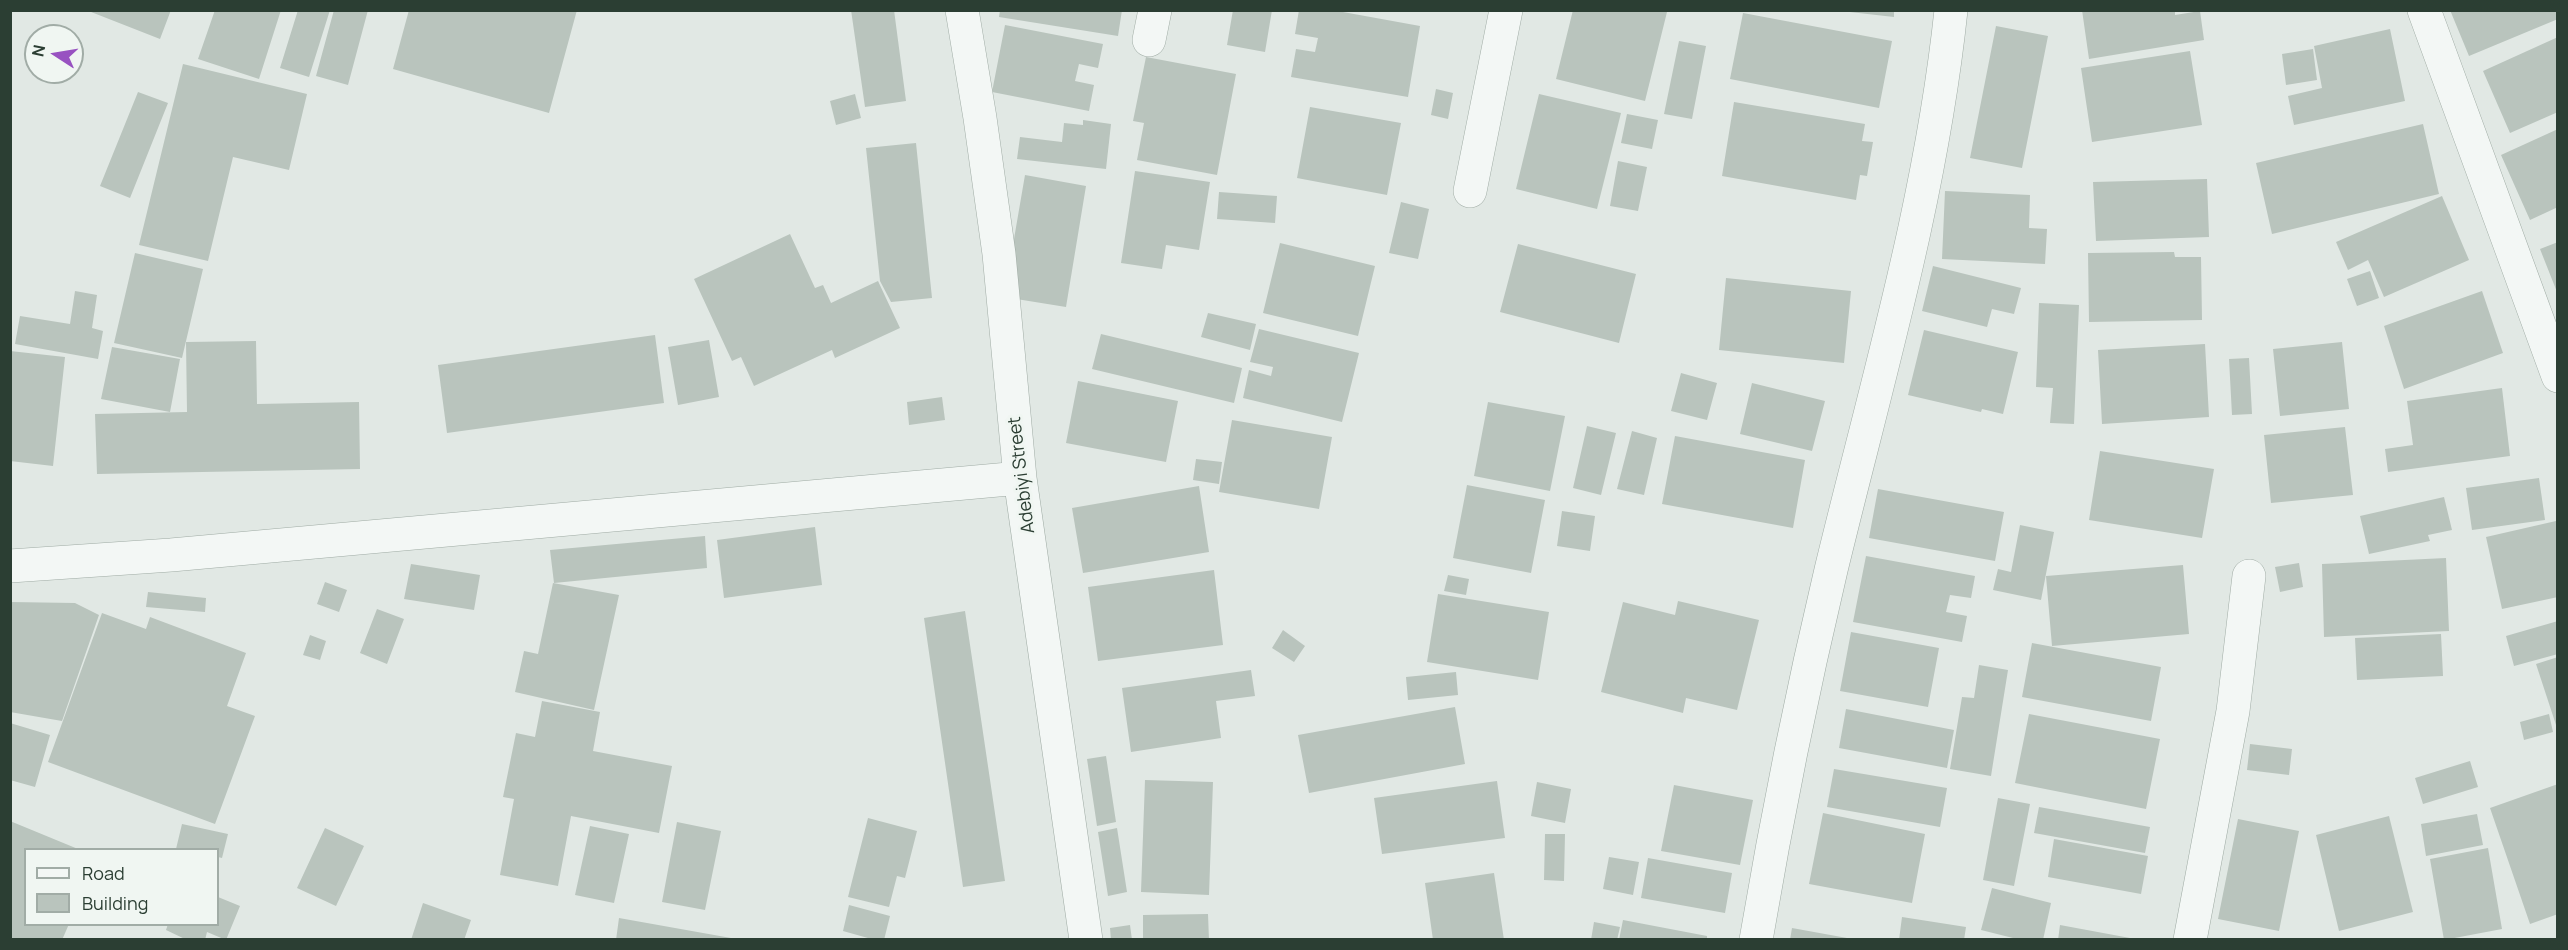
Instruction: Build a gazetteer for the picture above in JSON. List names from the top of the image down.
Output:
{
  "streets": {
    "street": ["Adebiyi Street"]
  },
  "legend": ["Road", "Building"],
  "north": "left"
}
